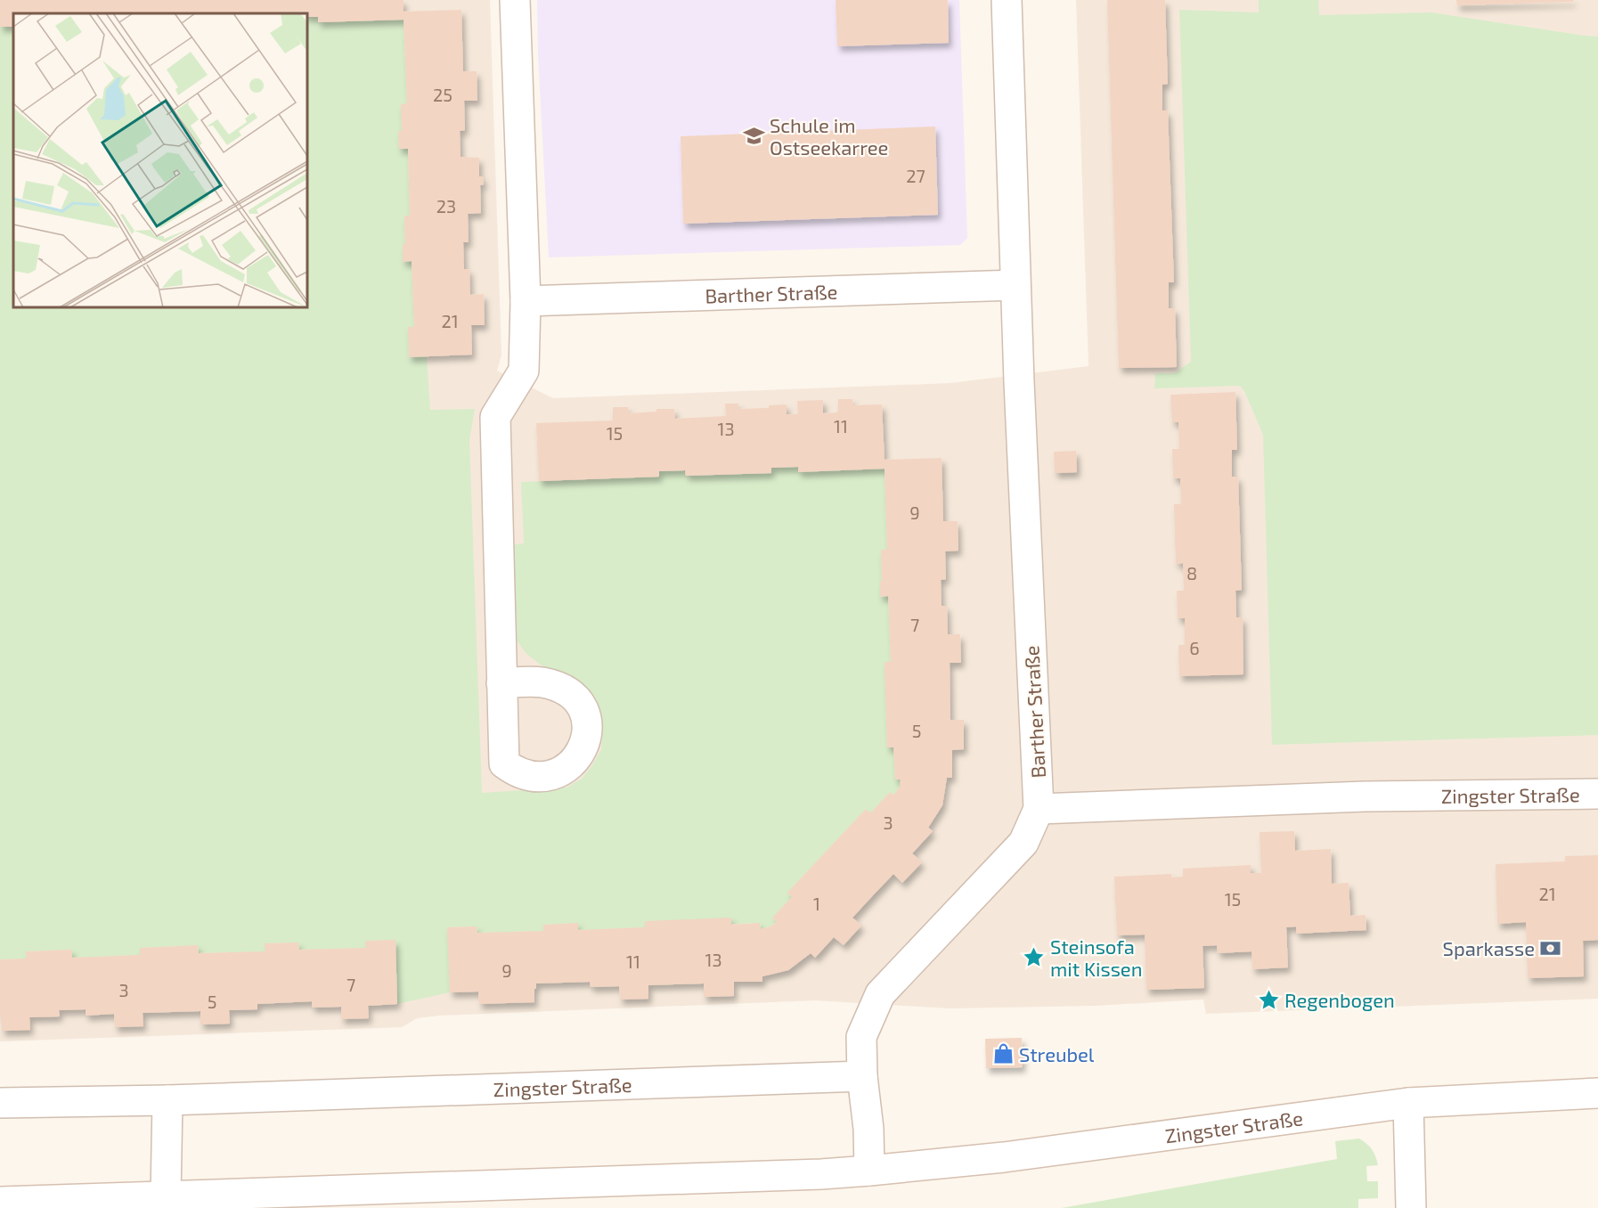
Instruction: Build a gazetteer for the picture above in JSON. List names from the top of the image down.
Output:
{
  "streets": {
    "street": ["Barther Straße", "Zingster Straße"]
  },
  "crossings": [
    ["Barther Straße", "Zingster Straße"]
  ],
  "places": {
    "school or university": ["Schule im Ostseekarree"],
    "bank": ["Sparkasse"],
    "place": ["Steinsofa mit Kissen", "Regenbogen"],
    "shop": ["Streubel"]
  },
  "house_numbers": [
    "25",
    "27",
    "23",
    "21",
    "11",
    "13",
    "15",
    "9",
    "8",
    "7",
    "6",
    "5",
    "3",
    "21",
    "15",
    "1",
    "13",
    "11",
    "9",
    "7",
    "3",
    "5"
  ]
}
